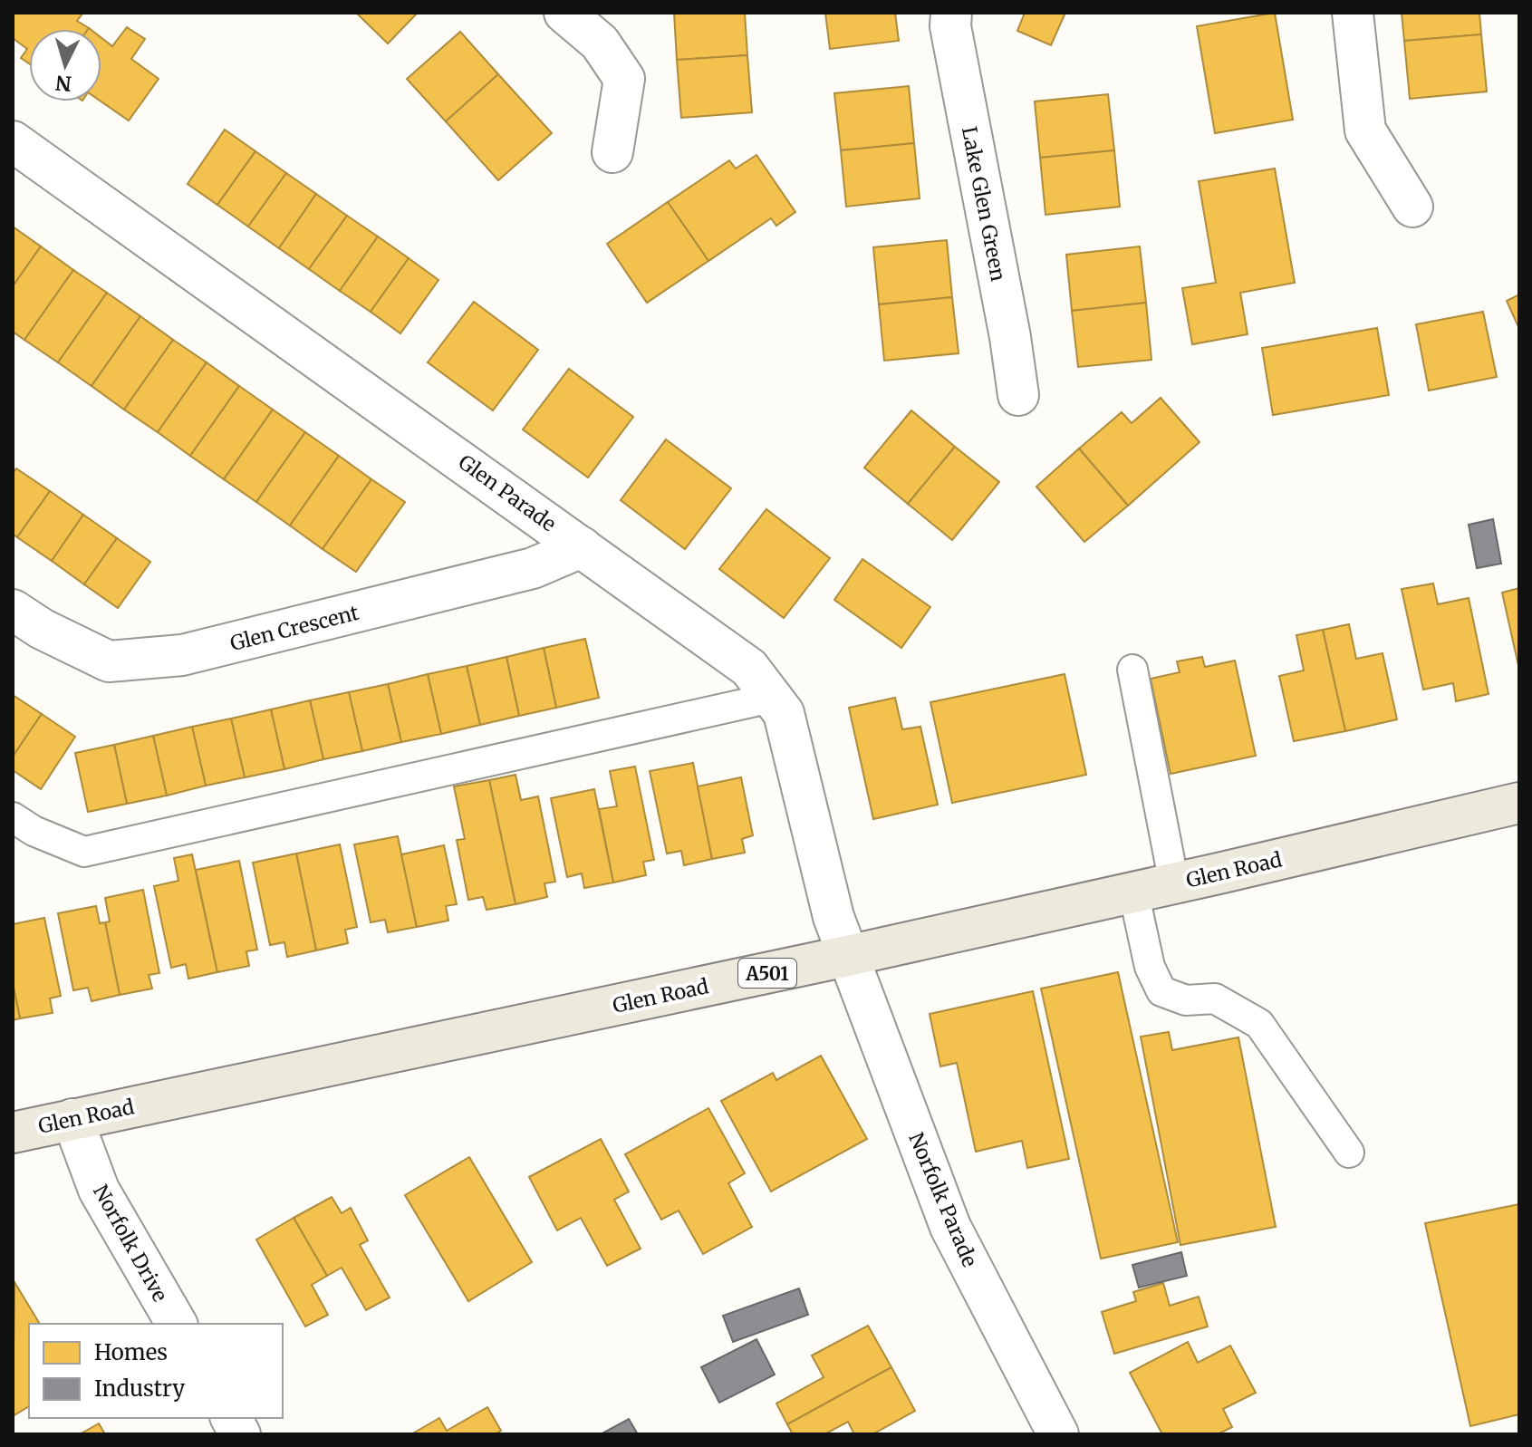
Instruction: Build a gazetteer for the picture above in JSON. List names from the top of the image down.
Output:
{
  "streets": {
    "main road": ["Glen Road", "A501"],
    "street": [
      "Lake Glen Green",
      "Glen Parade",
      "Glen Crescent",
      "Norfolk Parade",
      "Norfolk Drive"
    ]
  },
  "crossings": [
    ["Glen Parade", "Glen Crescent"],
    ["Glen Parade", "Glen Road"],
    ["Glen Parade", "Norfolk Parade"],
    ["Glen Road", "Norfolk Parade"],
    ["Glen Road", "Norfolk Drive"]
  ],
  "legend": ["Homes", "Industry"],
  "north": "bottom"
}
